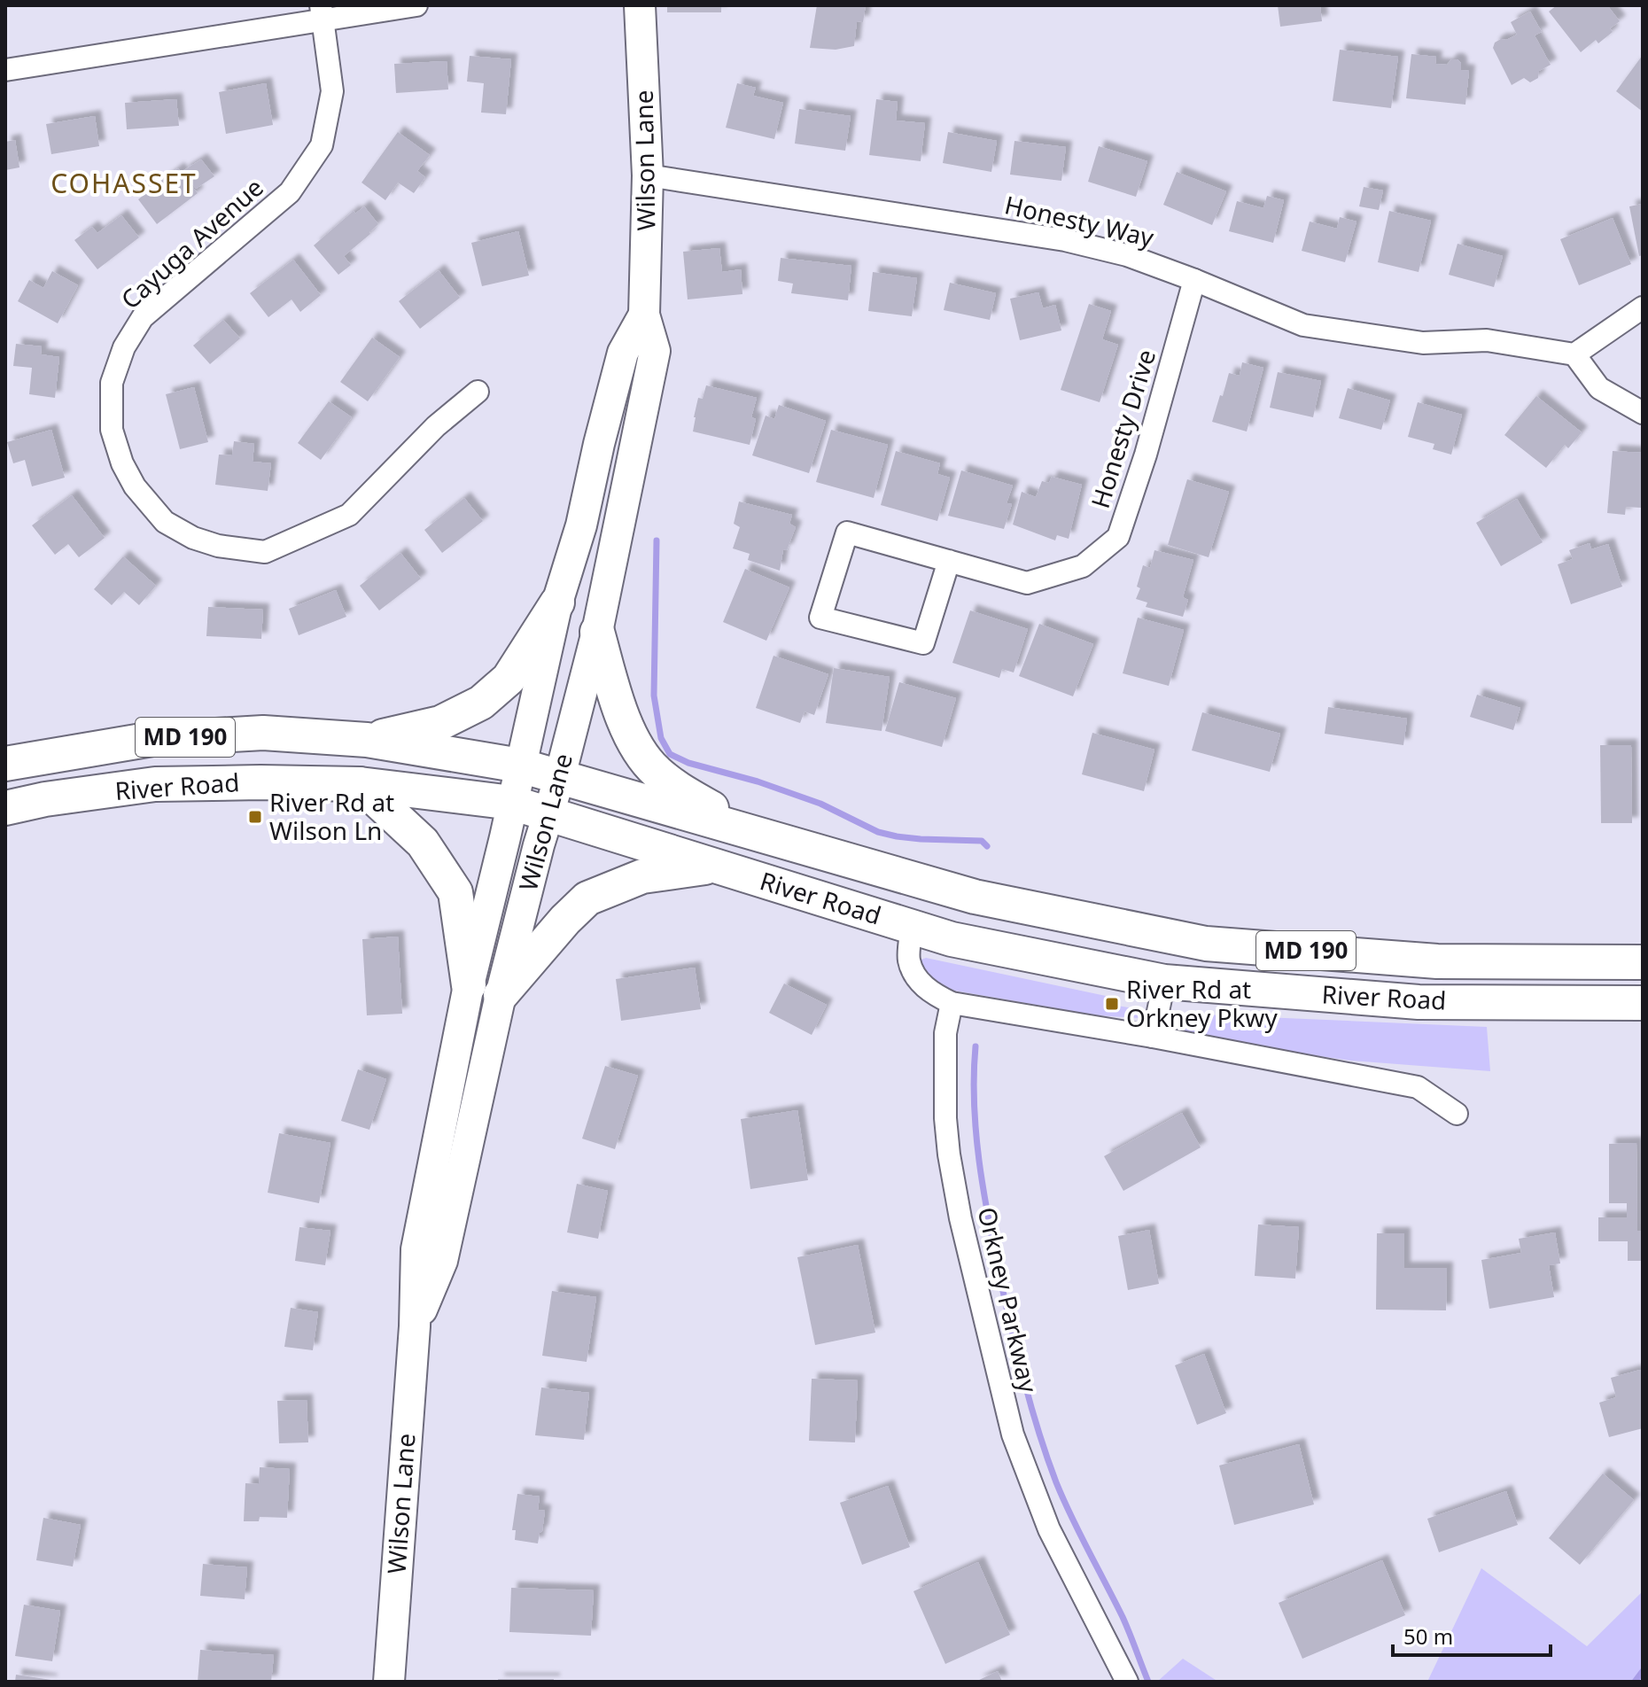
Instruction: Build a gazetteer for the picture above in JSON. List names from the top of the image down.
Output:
{
  "streets": {
    "main road": ["Wilson Lane", "MD 190", "River Road"],
    "street": [
      "Honesty Way",
      "Cayuga Avenue",
      "Honesty Drive",
      "Orkney Parkway"
    ]
  },
  "crossings": [
    ["Wilson Lane", "Honesty Way"],
    ["Wilson Lane", "River Road"],
    ["Honesty Way", "Honesty Drive"]
  ],
  "districts": ["COHASSET"],
  "places": {
    "transit": ["River Rd at Wilson Ln", "River Rd at Orkney Pkwy"]
  },
  "scale_bar": "50 m"
}
